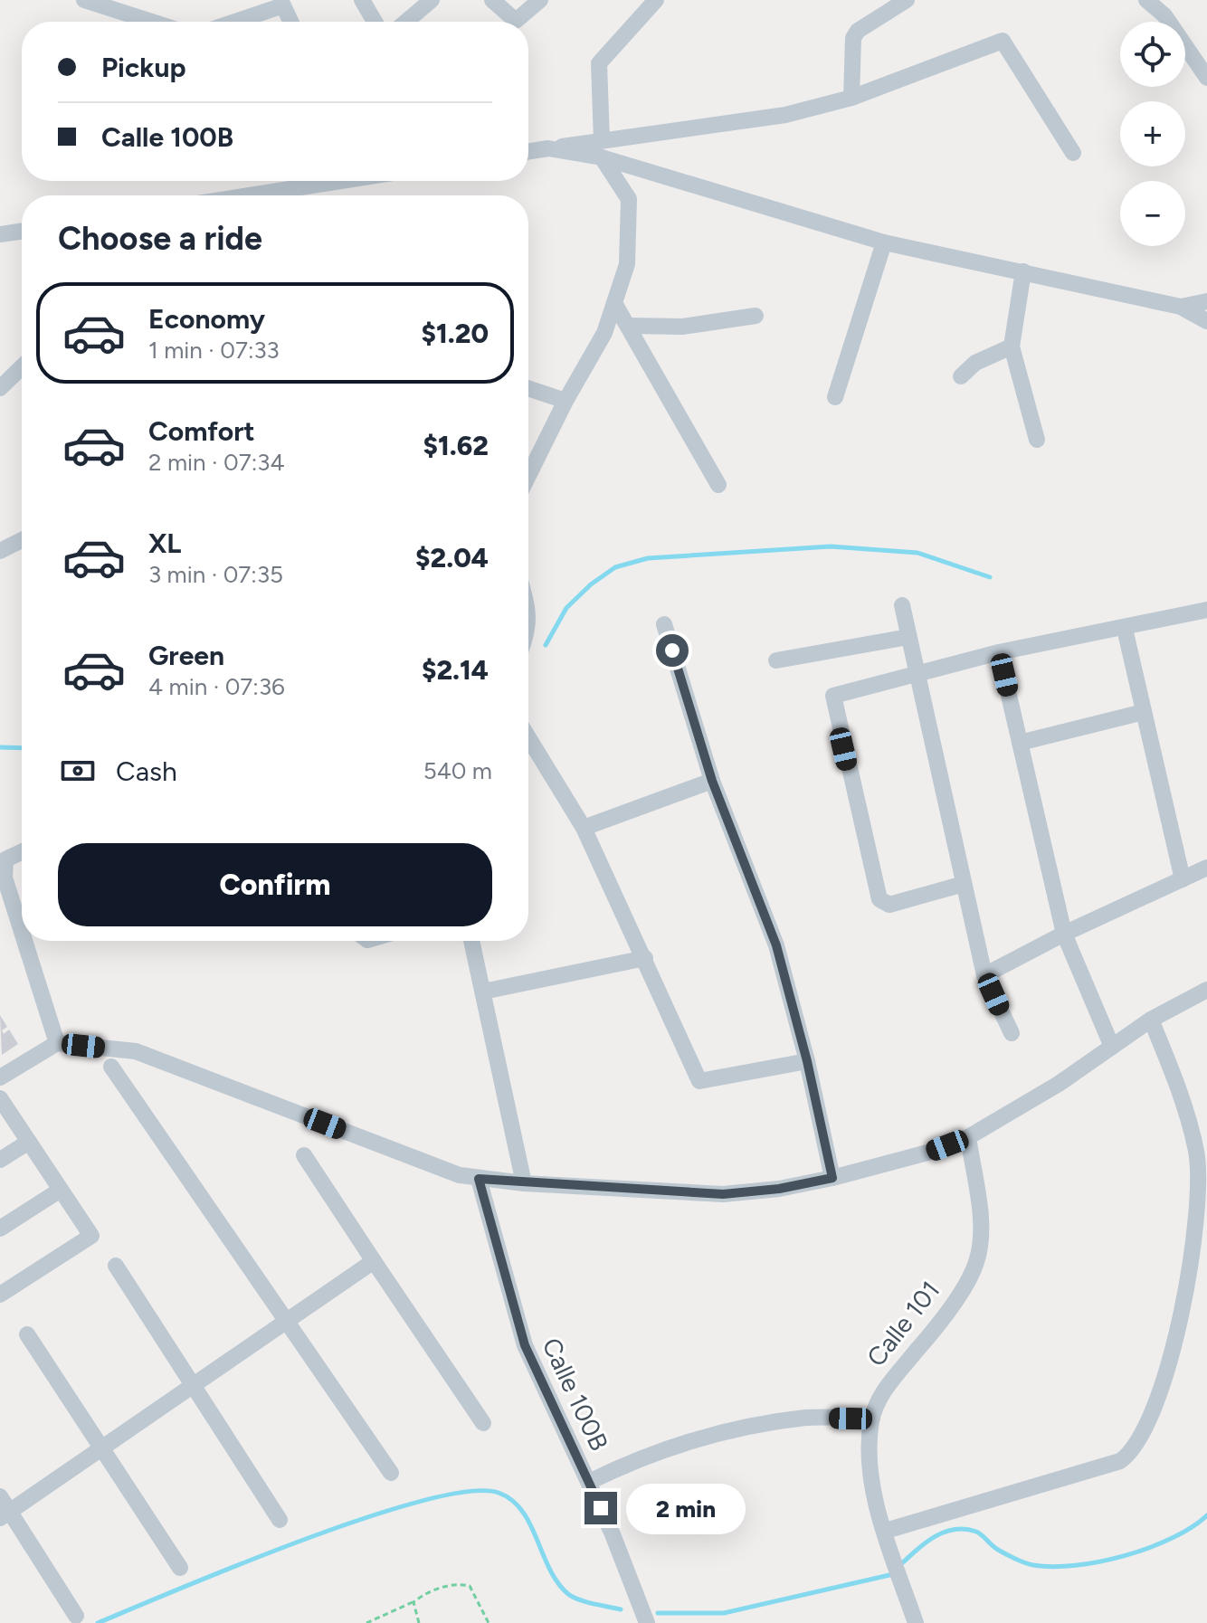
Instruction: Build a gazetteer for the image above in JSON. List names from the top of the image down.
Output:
{
  "streets": {
    "street": ["Calle 101", "Calle 100B"]
  },
  "page": {
    "map_buttons": ["+", "−"],
    "banner": ["Pickup", "Calle 100B"],
    "heading": "Choose a ride",
    "list": [
      {
        "name": "Economy",
        "note": "1 min · 07:33",
        "value": "$1.20"
      },
      {
        "name": "Comfort",
        "note": "2 min · 07:34",
        "value": "$1.62"
      },
      {
        "name": "XL",
        "note": "3 min · 07:35",
        "value": "$2.04"
      },
      {
        "name": "Green",
        "note": "4 min · 07:36",
        "value": "$2.14"
      }
    ],
    "pay": ["Cash", "540 m"],
    "buttons": "Confirm",
    "bubble": "2 min"
  }
}
